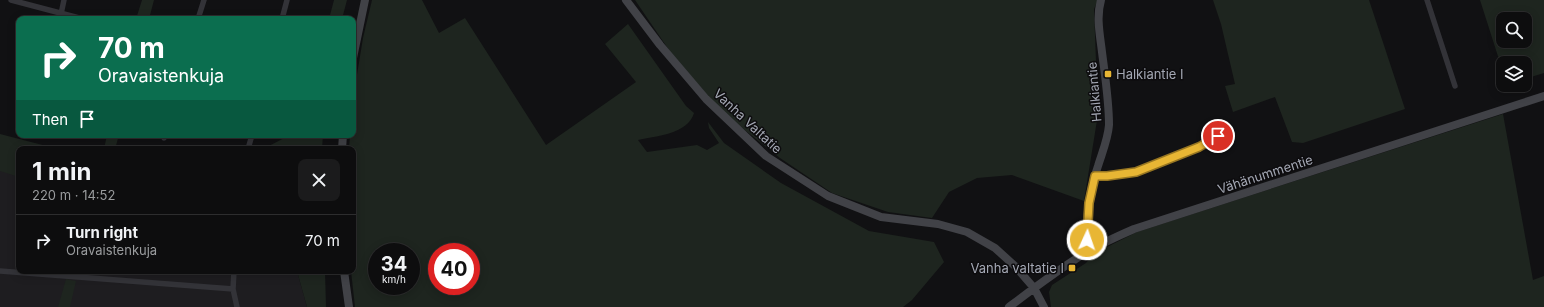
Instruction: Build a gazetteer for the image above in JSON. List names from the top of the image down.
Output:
{
  "streets": {
    "street": ["Halkiantie", "Vanha Valtatie", "Vähänummentie"]
  },
  "crossings": [
    ["Halkiantie", "Vähänummentie"],
    ["Vanha Valtatie", "Vähänummentie"]
  ],
  "places": {
    "transit": ["Halkiantie I", "Vanha valtatie I"]
  },
  "page": {
    "turn": ["70 m", "Oravaistenkuja"],
    "then": "Then",
    "heading": ["1 min", "220 m · 14:52"],
    "list": [
      {
        "name": "Turn right",
        "note": "Oravaistenkuja",
        "value": "70 m"
      }
    ],
    "speed": "34 km/h",
    "limit": "40"
  }
}
